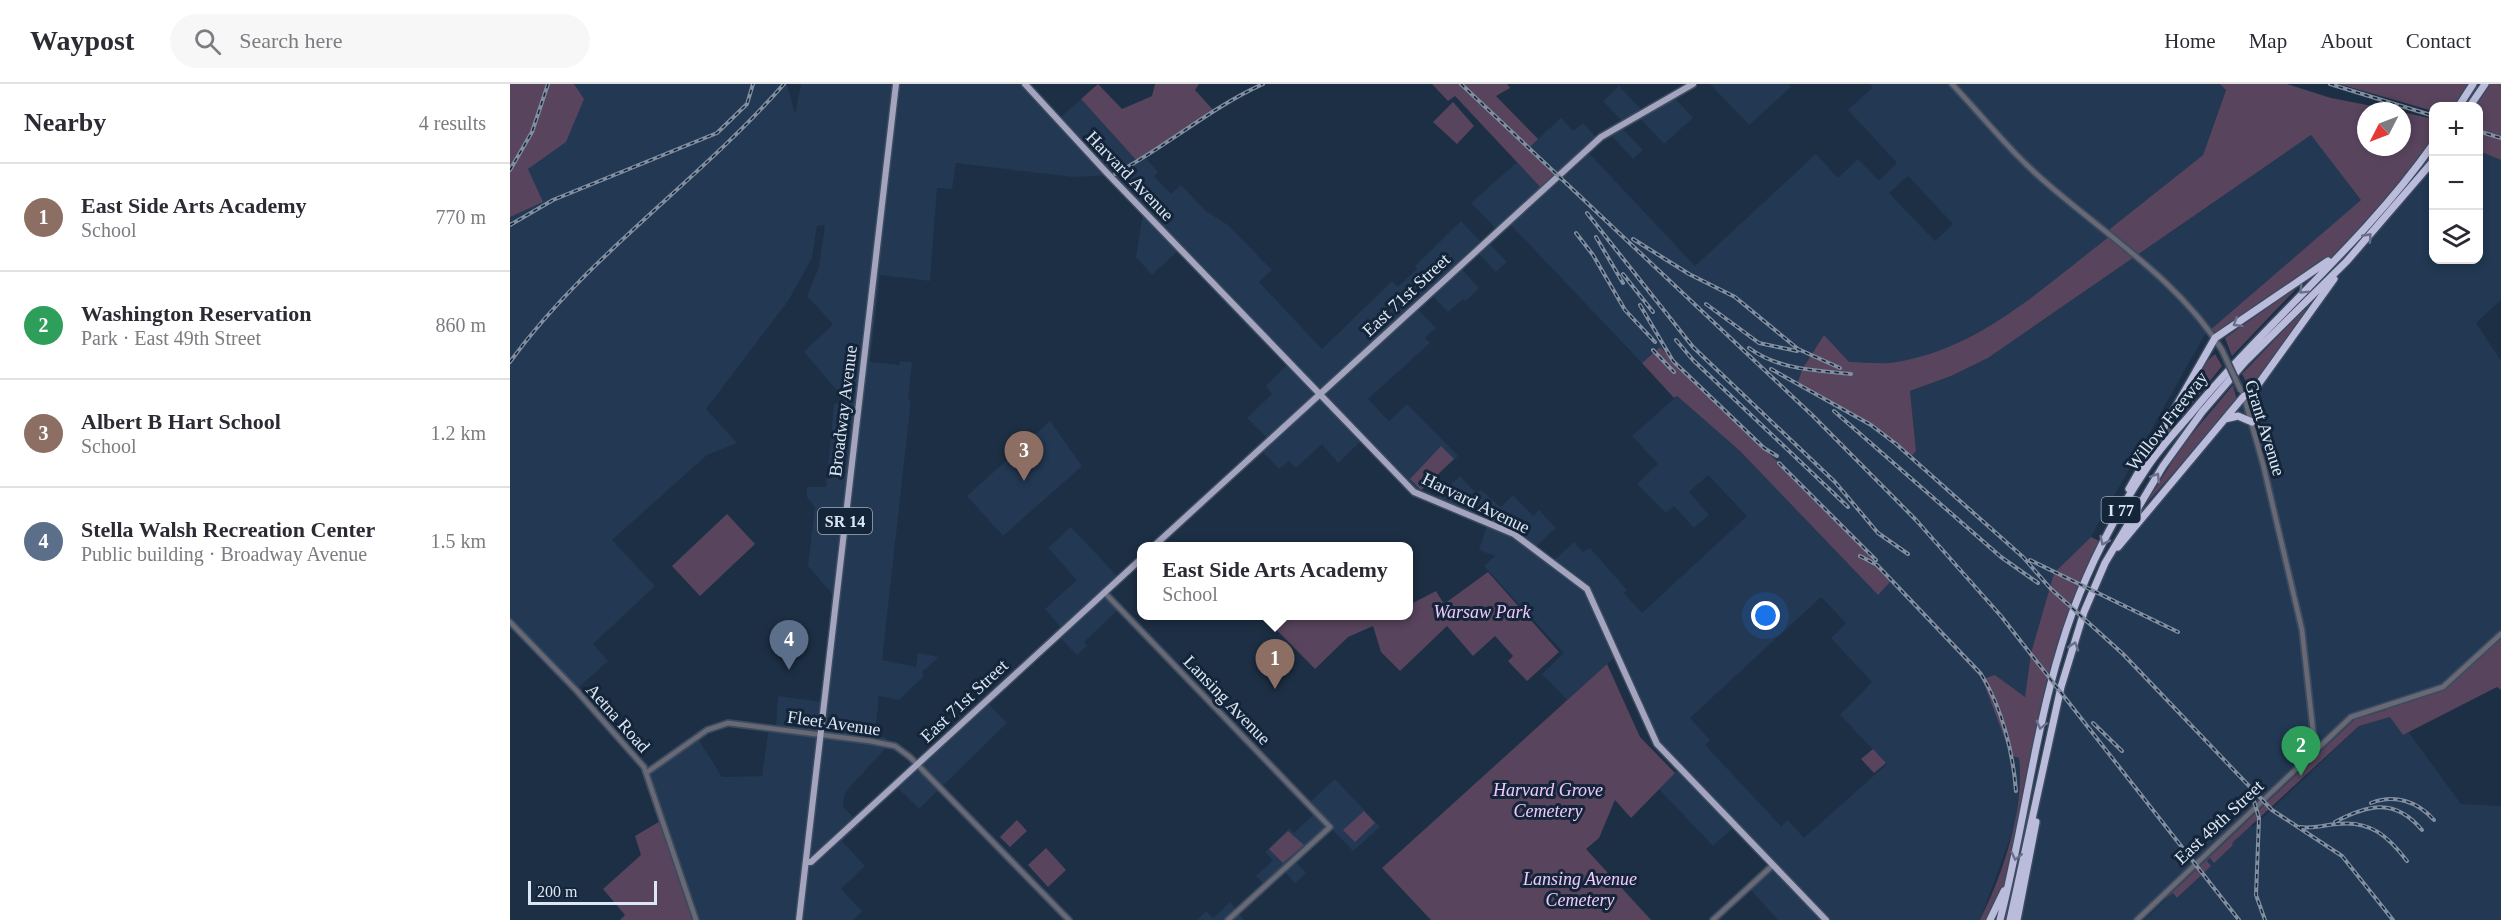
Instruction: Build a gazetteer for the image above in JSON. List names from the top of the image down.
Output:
{
  "streets": {
    "highway": ["Willow Freeway", "I 77"],
    "main road": [
      "Harvard Avenue",
      "East 71st Street",
      "Broadway Avenue",
      "SR 14"
    ],
    "street": [
      "Grant Avenue",
      "Lansing Avenue",
      "Aetna Road",
      "Fleet Avenue",
      "East 49th Street"
    ]
  },
  "crossings": [
    ["Harvard Avenue", "East 71st Street"],
    ["East 71st Street", "Broadway Avenue"],
    ["East 71st Street", "Lansing Avenue"],
    ["East 71st Street", "Fleet Avenue"],
    ["Broadway Avenue", "Fleet Avenue"],
    ["Grant Avenue", "East 49th Street"],
    ["Aetna Road", "Fleet Avenue"]
  ],
  "parks": ["Warsaw Park", "Harvard Grove Cemetery", "Lansing Avenue Cemetery"],
  "scale_bar": "200 m",
  "north": "bottom left",
  "page": {
    "header": "Waypost",
    "search": "Search here",
    "nav": [
      "Home",
      "Map",
      "About",
      "Contact"
    ],
    "heading": ["Nearby", "4 results"],
    "map_buttons": ["+", "−"],
    "list": [
      {
        "mark": "1",
        "name": "East Side Arts Academy",
        "note": "School",
        "value": "770 m"
      },
      {
        "mark": "2",
        "name": "Washington Reservation",
        "note": "Park · East 49th Street",
        "value": "860 m"
      },
      {
        "mark": "3",
        "name": "Albert B Hart School",
        "note": "School",
        "value": "1.2 km"
      },
      {
        "mark": "4",
        "name": "Stella Walsh Recreation Center",
        "note": "Public building · Broadway Avenue",
        "value": "1.5 km"
      }
    ],
    "pins": [
      "3",
      "4",
      "1",
      "2"
    ],
    "popup": ["East Side Arts Academy", "School"],
    "scale": "200 m"
  }
}
